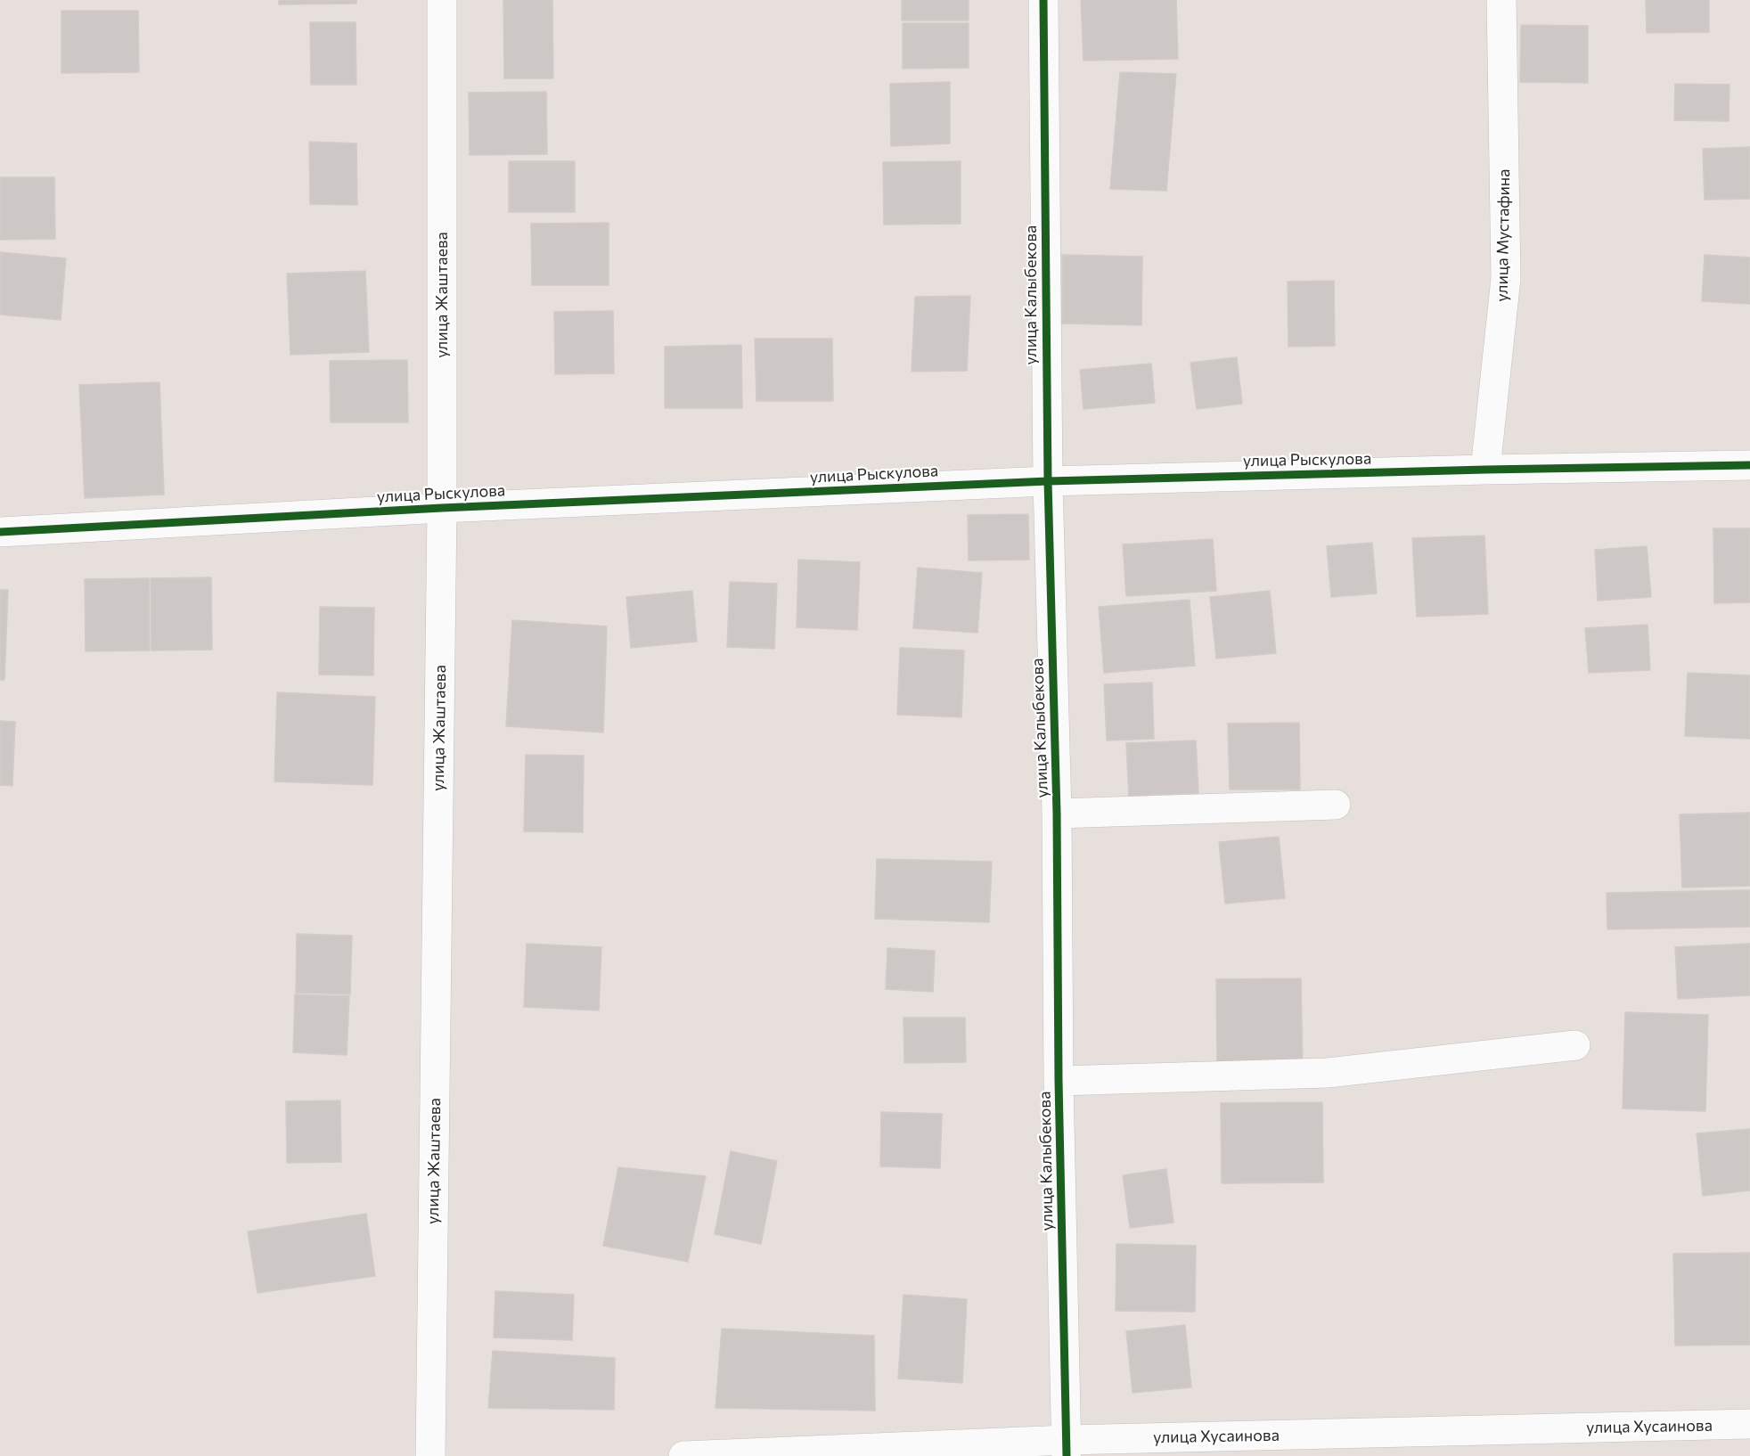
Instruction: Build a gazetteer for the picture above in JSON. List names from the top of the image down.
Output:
{
  "streets": {
    "street": [
      "улица Мустафина",
      "улица Жаштаева",
      "улица Калыбекова",
      "улица Рыскулова",
      "улица Хусаинова"
    ]
  },
  "crossings": [
    ["улица Мустафина", "улица Рыскулова"],
    ["улица Жаштаева", "улица Рыскулова"],
    ["улица Калыбекова", "улица Рыскулова"],
    ["улица Калыбекова", "улица Хусаинова"]
  ]
}
